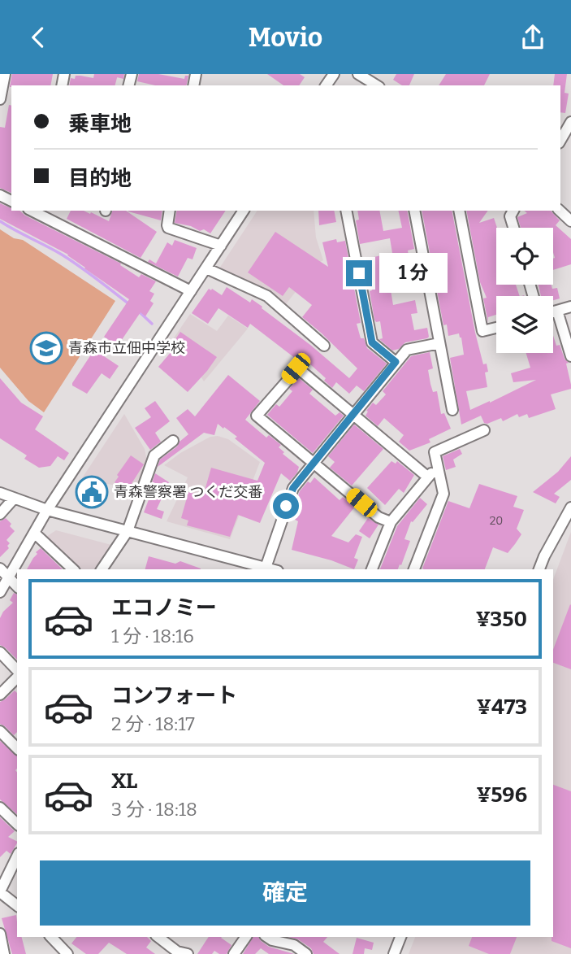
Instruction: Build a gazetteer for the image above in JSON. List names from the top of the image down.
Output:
{
  "places": {
    "school or university": ["青森市立佃中学校"],
    "public building": ["青森警察署 つくだ交番"]
  },
  "house_numbers": ["20"],
  "page": {
    "header": "Movio",
    "banner": ["乗車地", "目的地"],
    "bubble": "1 分",
    "list": [
      {
        "name": "エコノミー",
        "note": "1 分 · 18:16",
        "value": "¥350"
      },
      {
        "name": "コンフォート",
        "note": "2 分 · 18:17",
        "value": "¥473"
      },
      {
        "name": "XL",
        "note": "3 分 · 18:18",
        "value": "¥596"
      }
    ],
    "buttons": "確定"
  }
}
